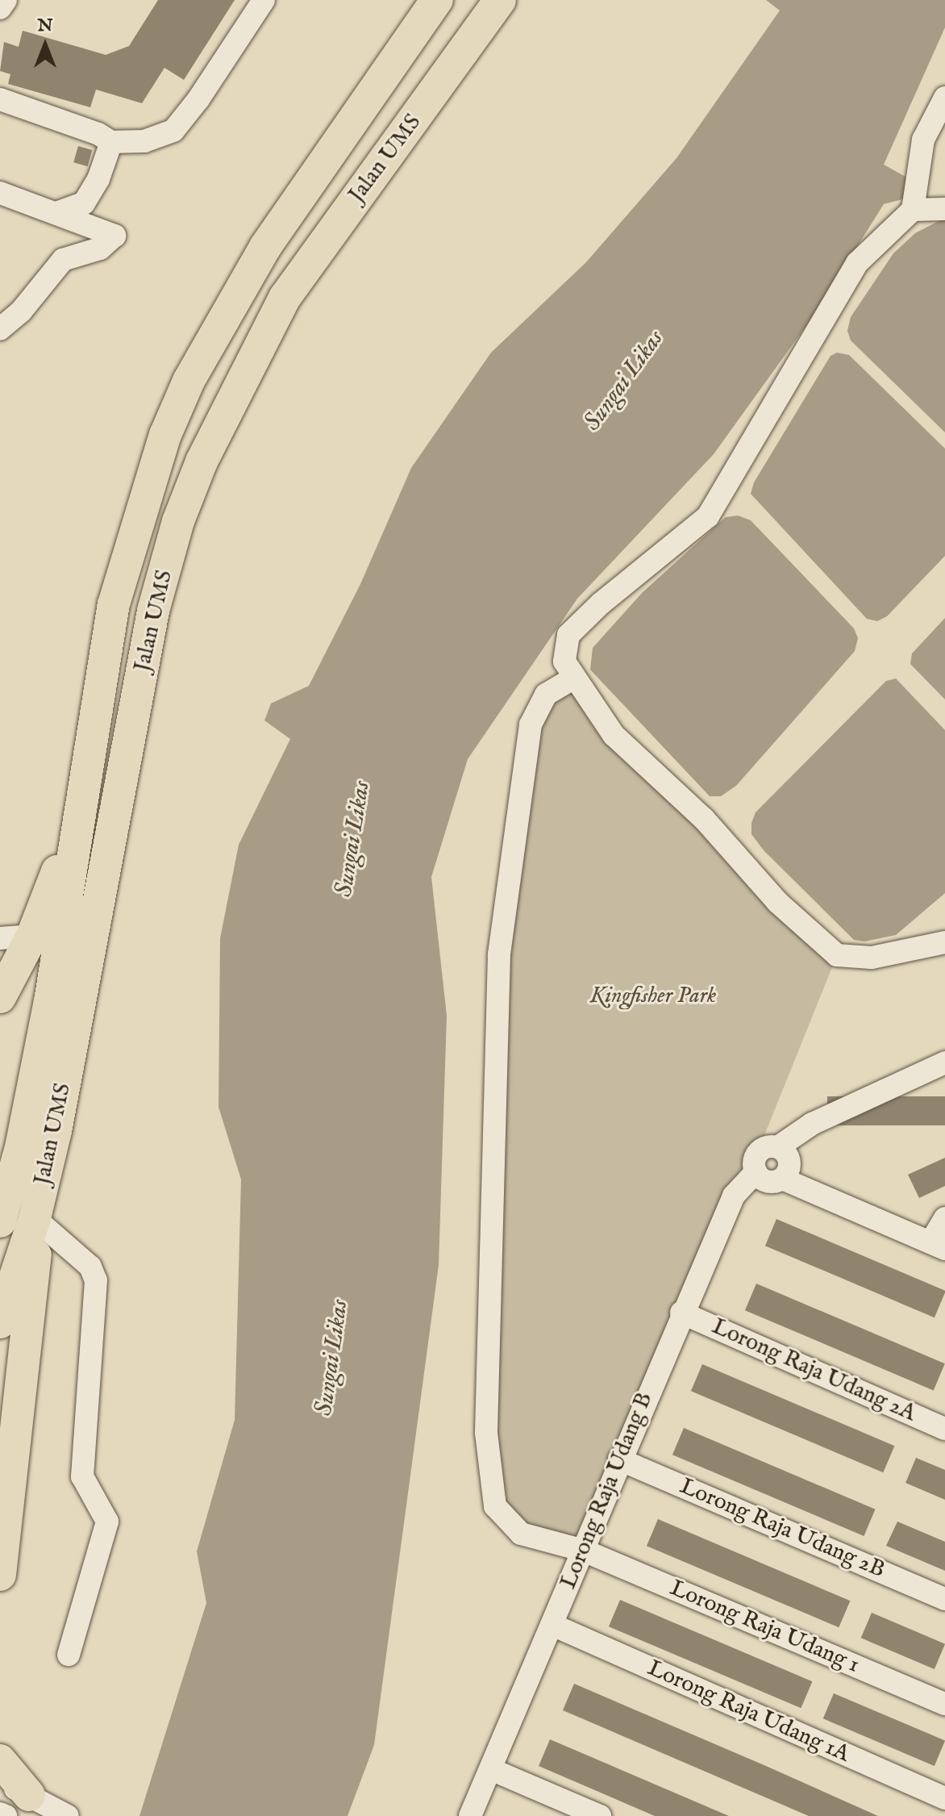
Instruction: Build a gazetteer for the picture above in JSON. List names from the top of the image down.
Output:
{
  "streets": {
    "highway": ["Jalan UMS"],
    "street": [
      "Lorong Raja Udang 2A",
      "Lorong Raja Udang B",
      "Lorong Raja Udang 2B",
      "Lorong Raja Udang 1",
      "Lorong Raja Udang 1A"
    ]
  },
  "crossings": [
    ["Lorong Raja Udang 2A", "Lorong Raja Udang B"],
    ["Lorong Raja Udang B", "Lorong Raja Udang 2B"],
    ["Lorong Raja Udang B", "Lorong Raja Udang 1"],
    ["Lorong Raja Udang B", "Lorong Raja Udang 1A"]
  ],
  "water": ["Sungai Likas"],
  "parks": ["Kingfisher Park"],
  "north": "top"
}
